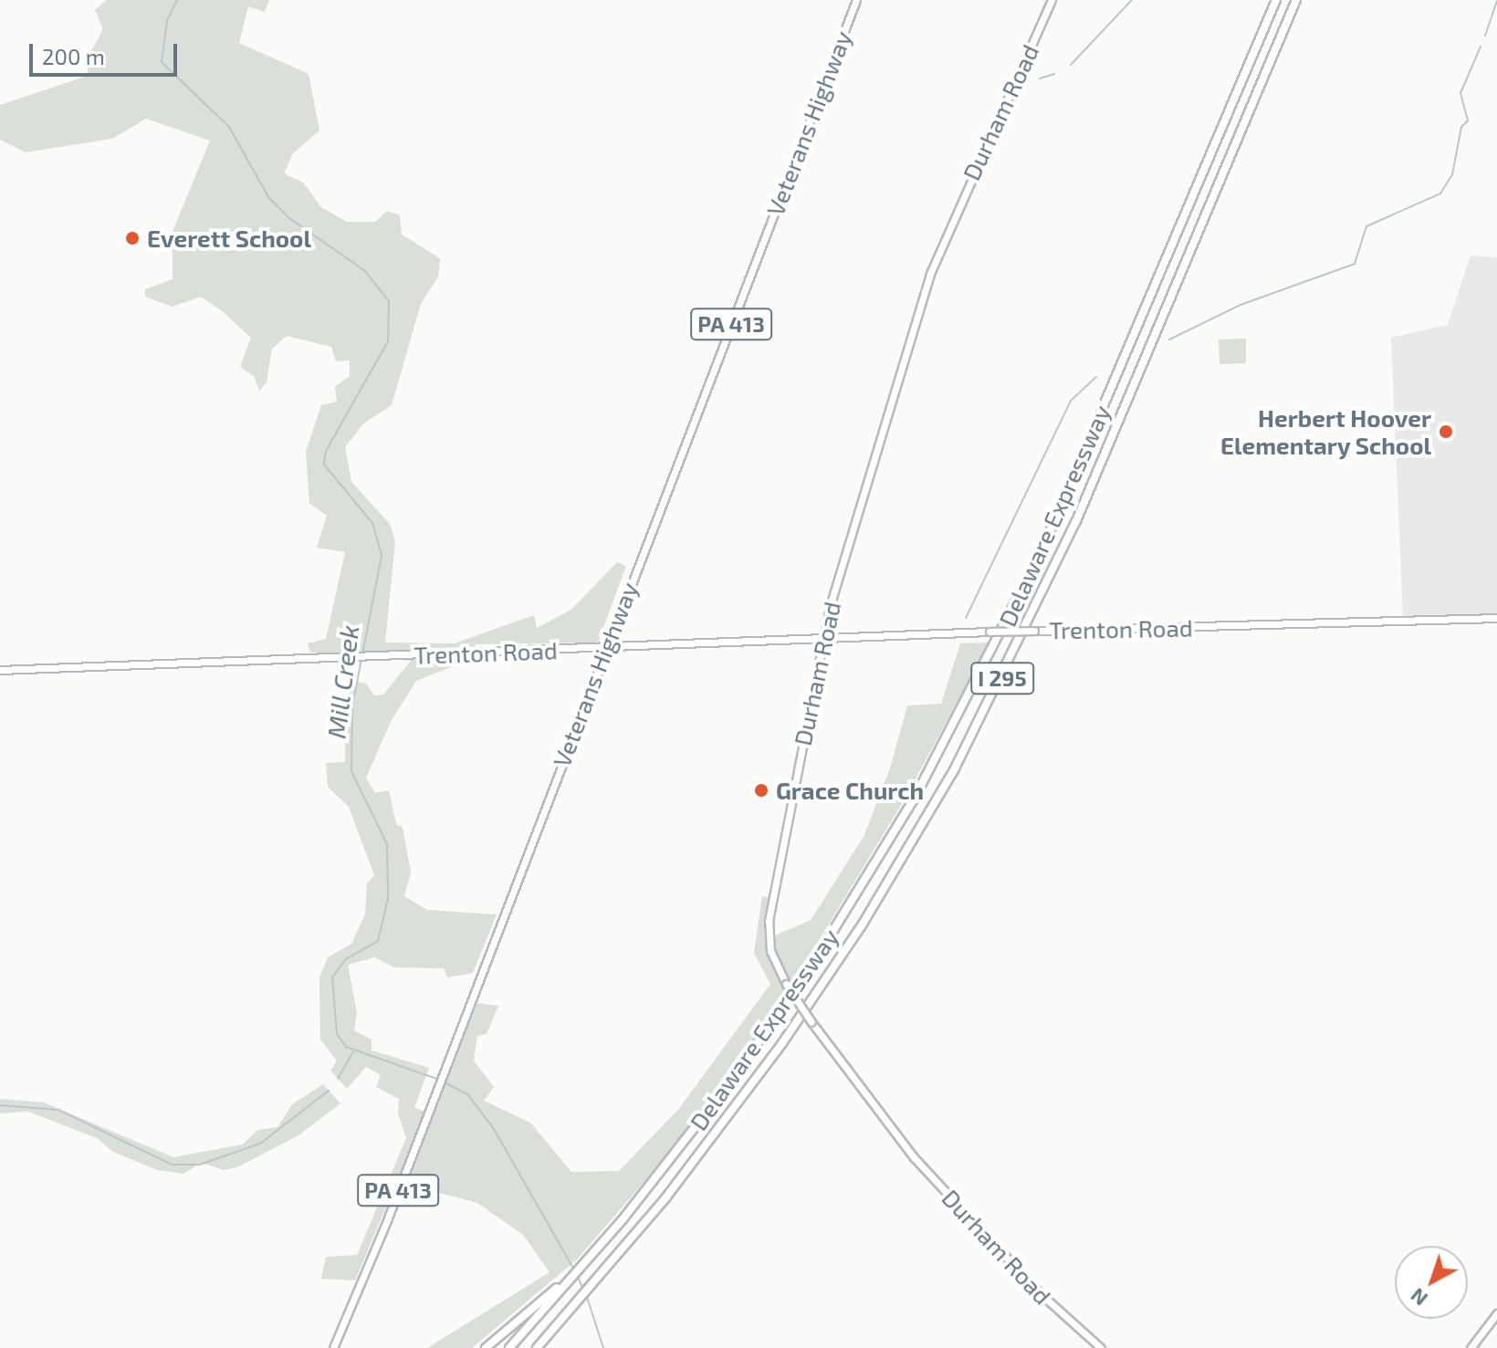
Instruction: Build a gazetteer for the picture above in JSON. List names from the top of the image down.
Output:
{
  "streets": {
    "highway": ["Delaware Expressway", "I 295"],
    "main road": [
      "Durham Road",
      "Veterans Highway",
      "PA 413",
      "Trenton Road"
    ]
  },
  "crossings": [
    ["Durham Road", "Trenton Road"],
    ["Veterans Highway", "Trenton Road"]
  ],
  "water": ["Mill Creek"],
  "places": ["Everett School", "Herbert Hoover Elementary School", "Grace Church"],
  "scale_bar": "200 m",
  "north": "bottom left"
}
